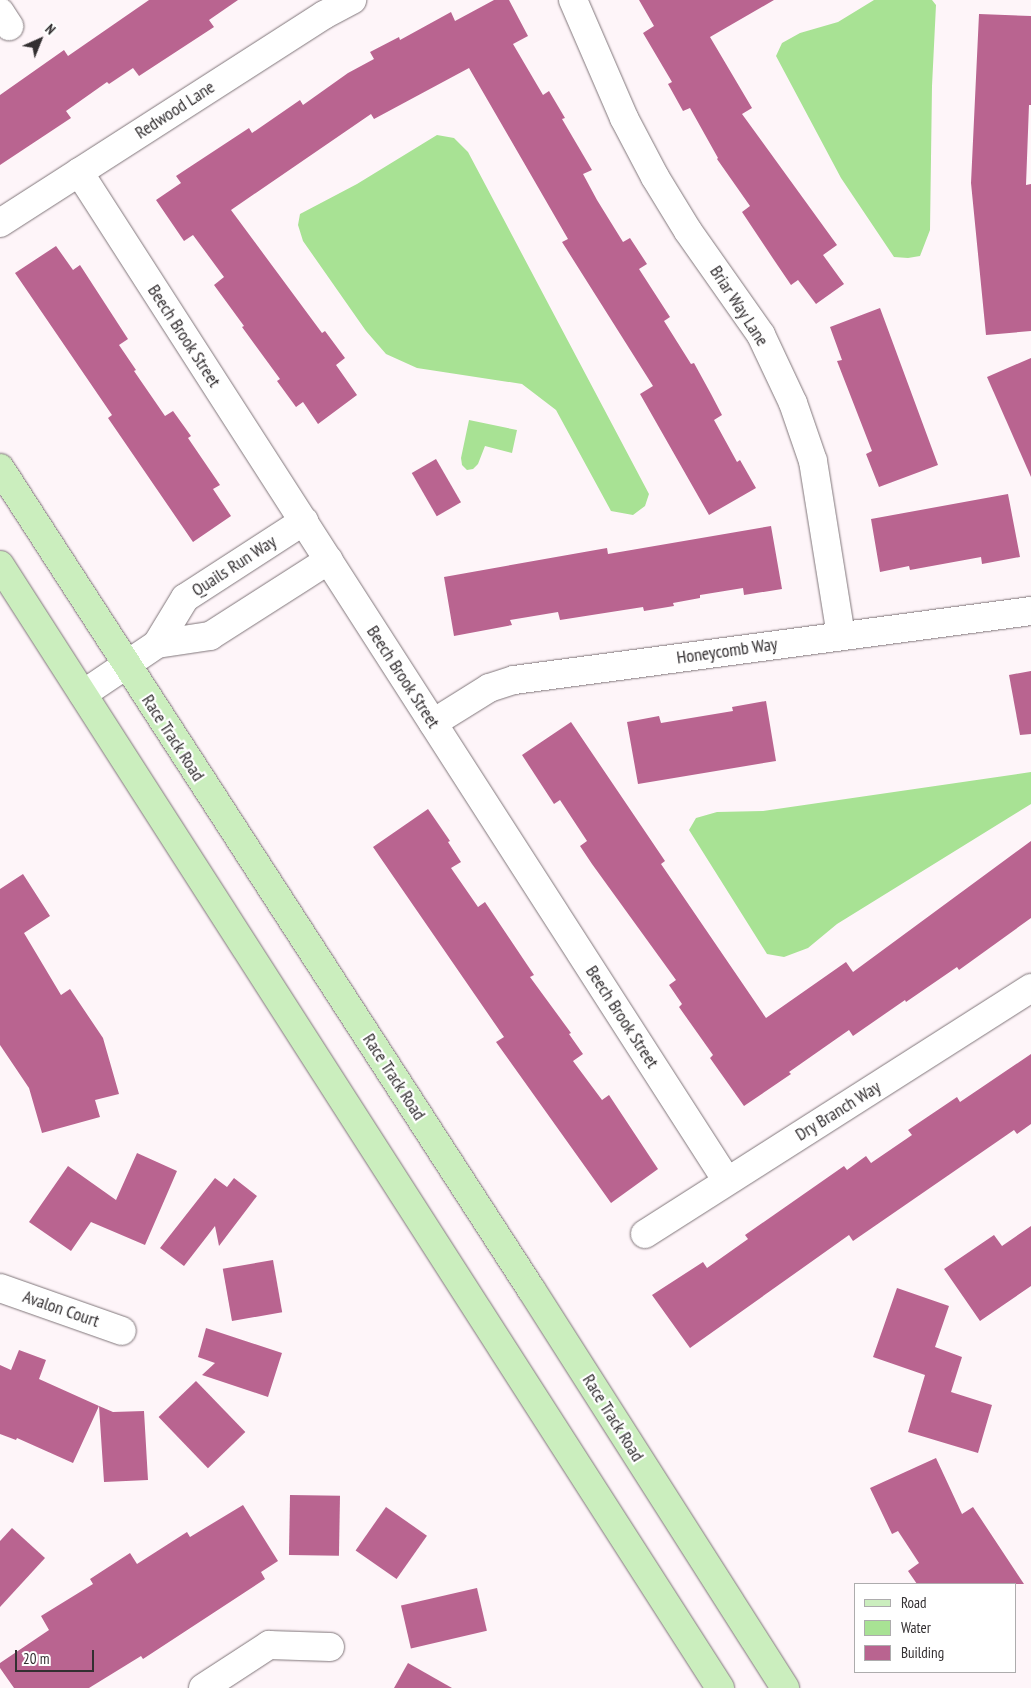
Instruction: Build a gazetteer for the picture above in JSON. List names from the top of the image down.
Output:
{
  "streets": {
    "main road": ["Race Track Road"],
    "street": [
      "Redwood Lane",
      "Briar Way Lane",
      "Beech Brook Street",
      "Quails Run Way",
      "Honeycomb Way",
      "Dry Branch Way",
      "Avalon Court"
    ]
  },
  "crossings": [
    ["Redwood Lane", "Beech Brook Street"],
    ["Briar Way Lane", "Honeycomb Way"],
    ["Beech Brook Street", "Quails Run Way"],
    ["Beech Brook Street", "Honeycomb Way"],
    ["Beech Brook Street", "Dry Branch Way"],
    ["Quails Run Way", "Race Track Road"]
  ],
  "legend": ["Road", "Water", "Building"],
  "scale_bar": "20 m",
  "north": "top right"
}
